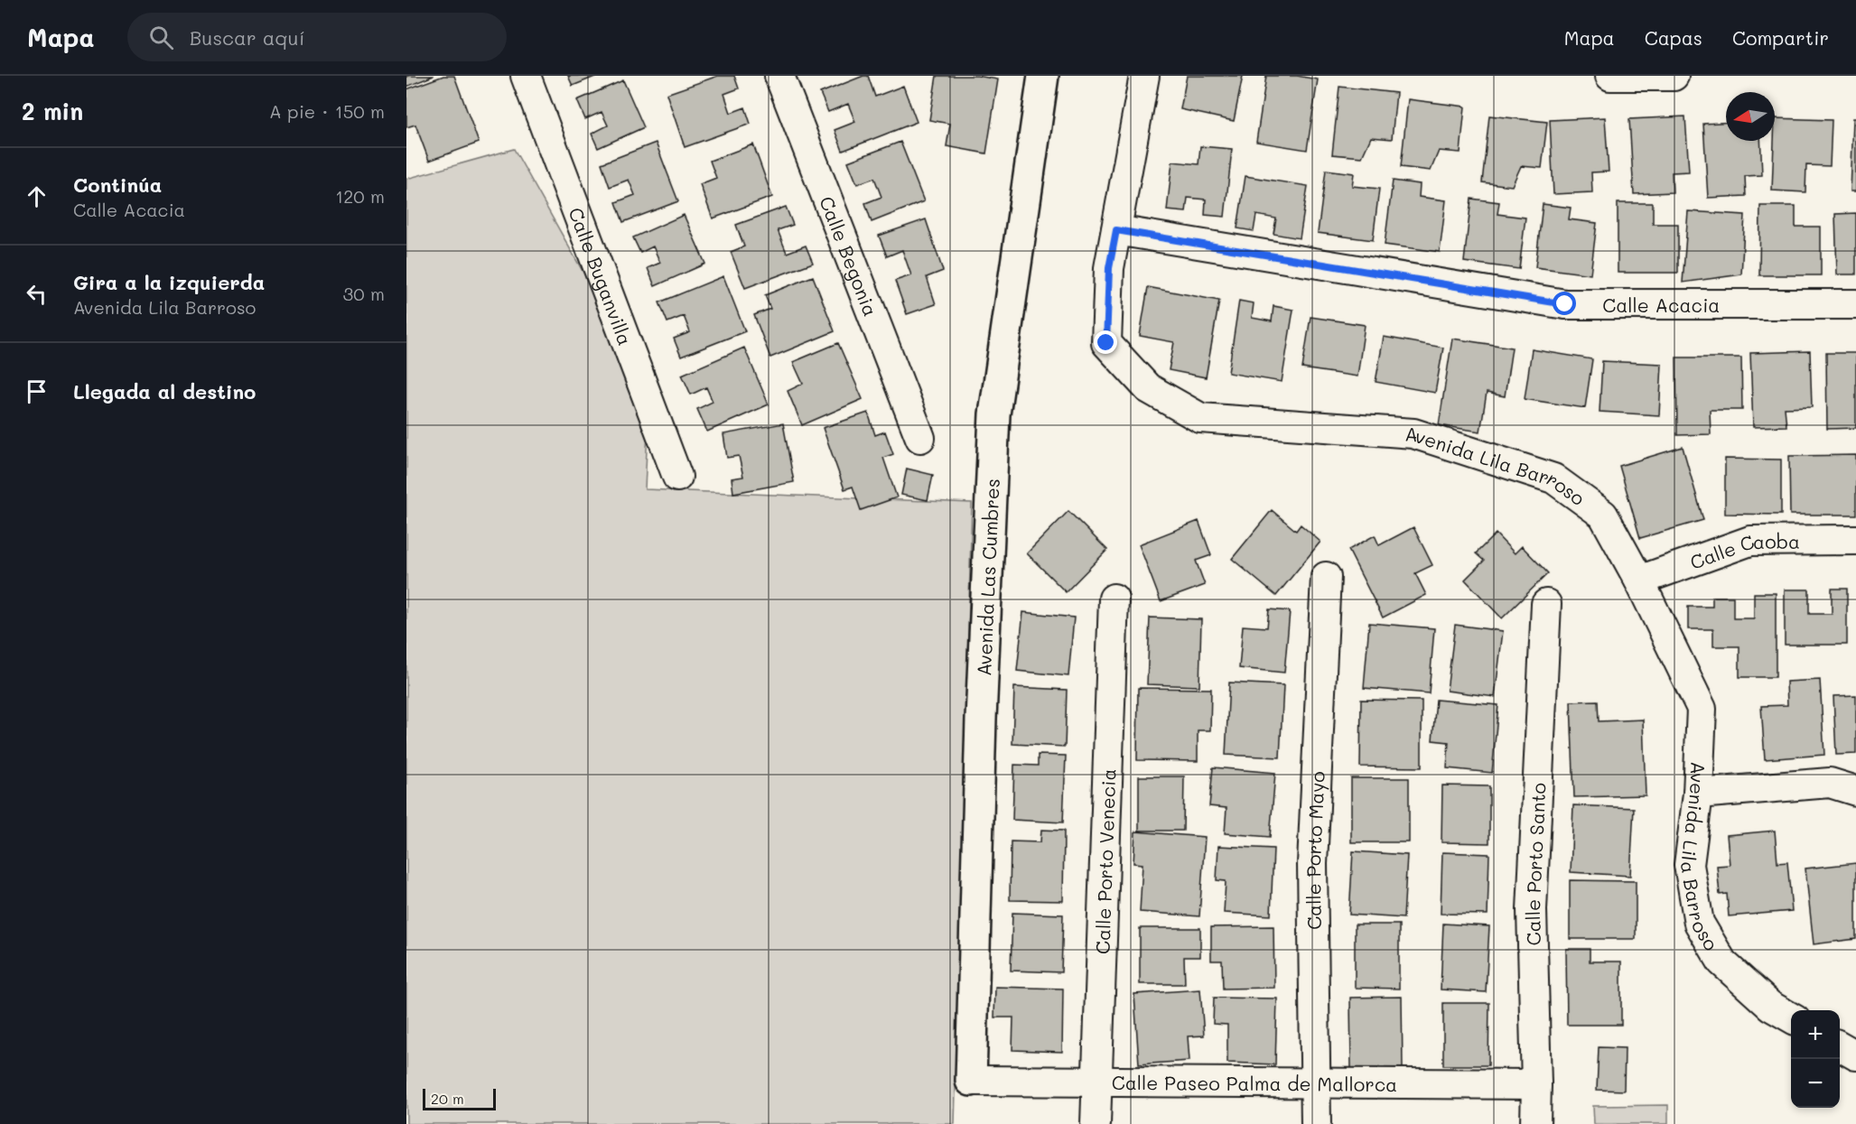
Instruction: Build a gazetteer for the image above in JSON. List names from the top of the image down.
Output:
{
  "streets": {
    "street": [
      "Calle Begonia",
      "Calle Buganvilla",
      "Calle Acacia",
      "Avenida Lila Barroso",
      "Calle Caoba",
      "Avenida Las Cumbres",
      "Calle Porto Mayo",
      "Calle Porto Venecia",
      "Calle Porto Santo",
      "Calle Paseo Palma de Mallorca"
    ]
  },
  "crossings": [
    ["Calle Acacia", "Avenida Lila Barroso"],
    ["Avenida Lila Barroso", "Calle Caoba"],
    ["Avenida Las Cumbres", "Calle Paseo Palma de Mallorca"],
    ["Calle Porto Mayo", "Calle Paseo Palma de Mallorca"],
    ["Calle Porto Venecia", "Calle Paseo Palma de Mallorca"],
    ["Calle Porto Santo", "Calle Paseo Palma de Mallorca"]
  ],
  "scale_bar": "20 m",
  "north": "left",
  "page": {
    "header": "Mapa",
    "search": "Buscar aquí",
    "nav": ["Mapa", "Capas", "Compartir"],
    "heading": ["2 min", "A pie · 150 m"],
    "list": [
      ["Continúa", "Calle Acacia", "120 m"],
      ["Gira a la izquierda", "Avenida Lila Barroso", "30 m"],
      "Llegada al destino"
    ],
    "map_buttons": ["+", "−"],
    "scale": "20 m"
  }
}
